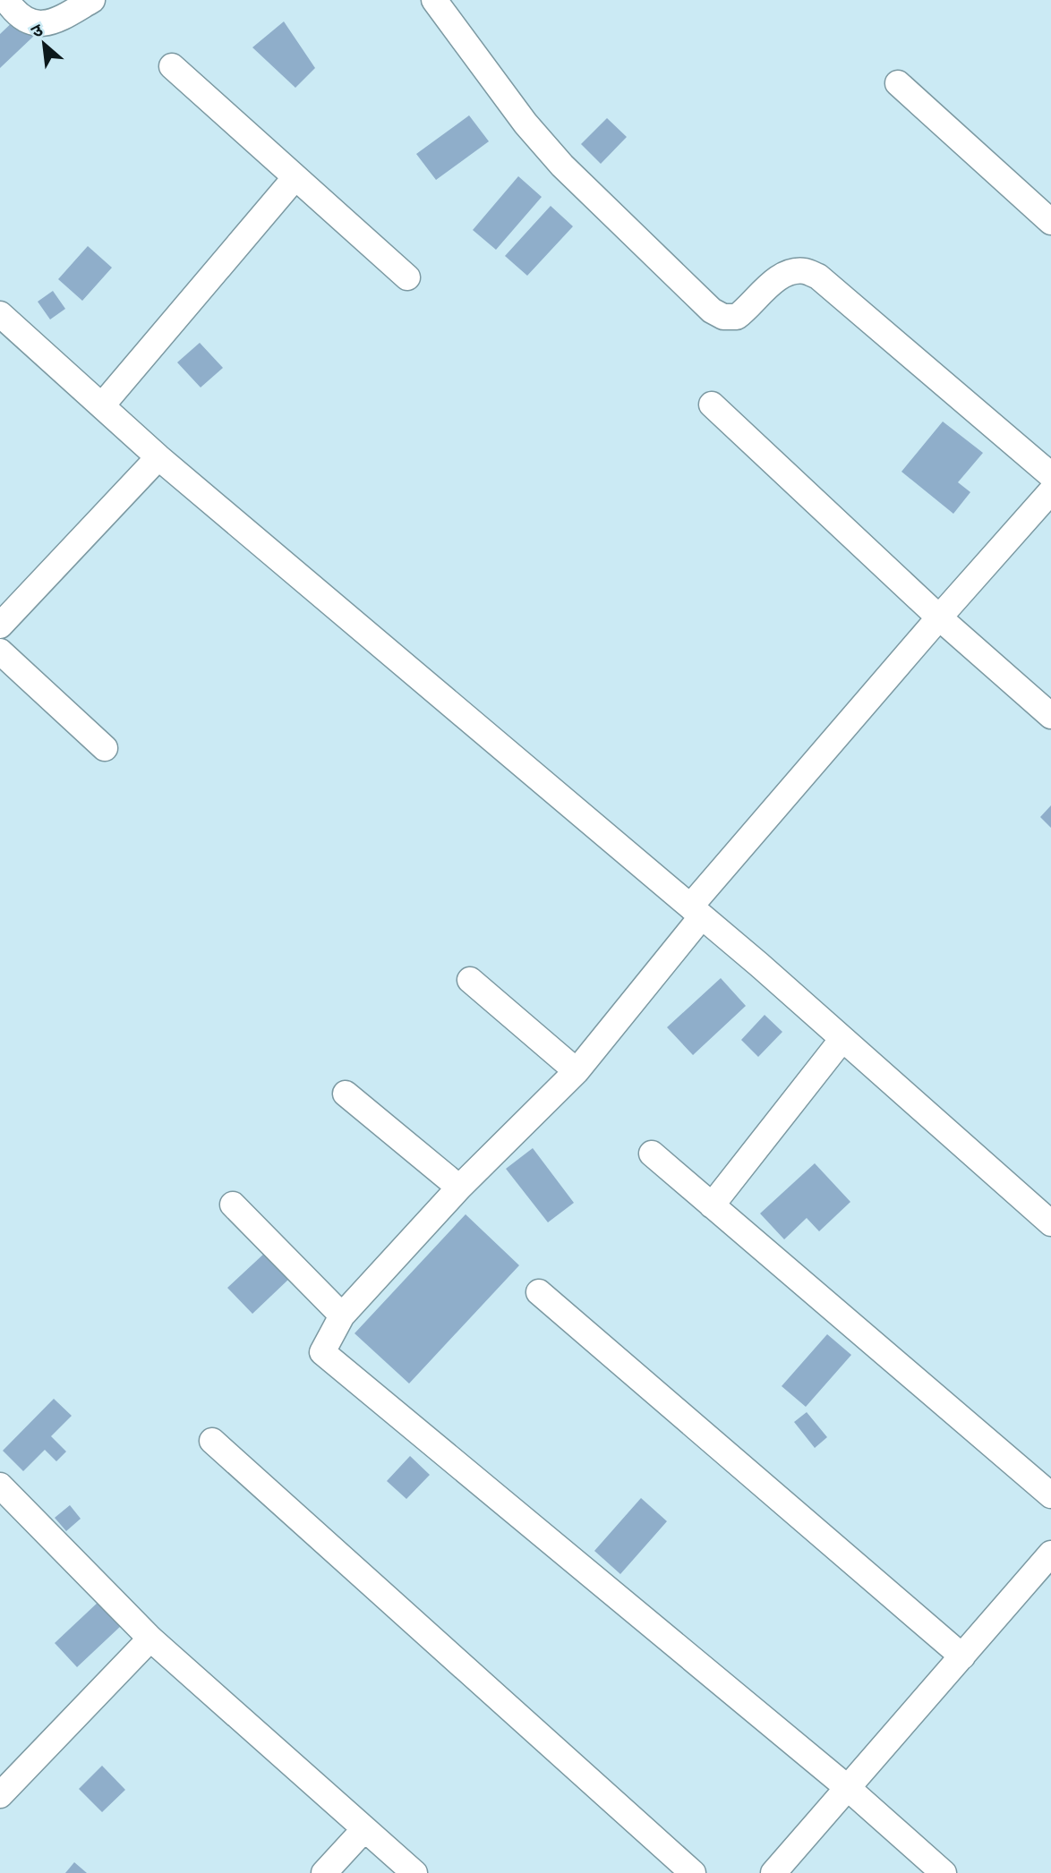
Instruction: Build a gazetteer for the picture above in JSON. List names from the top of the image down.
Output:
{
  "north": "top left"
}
